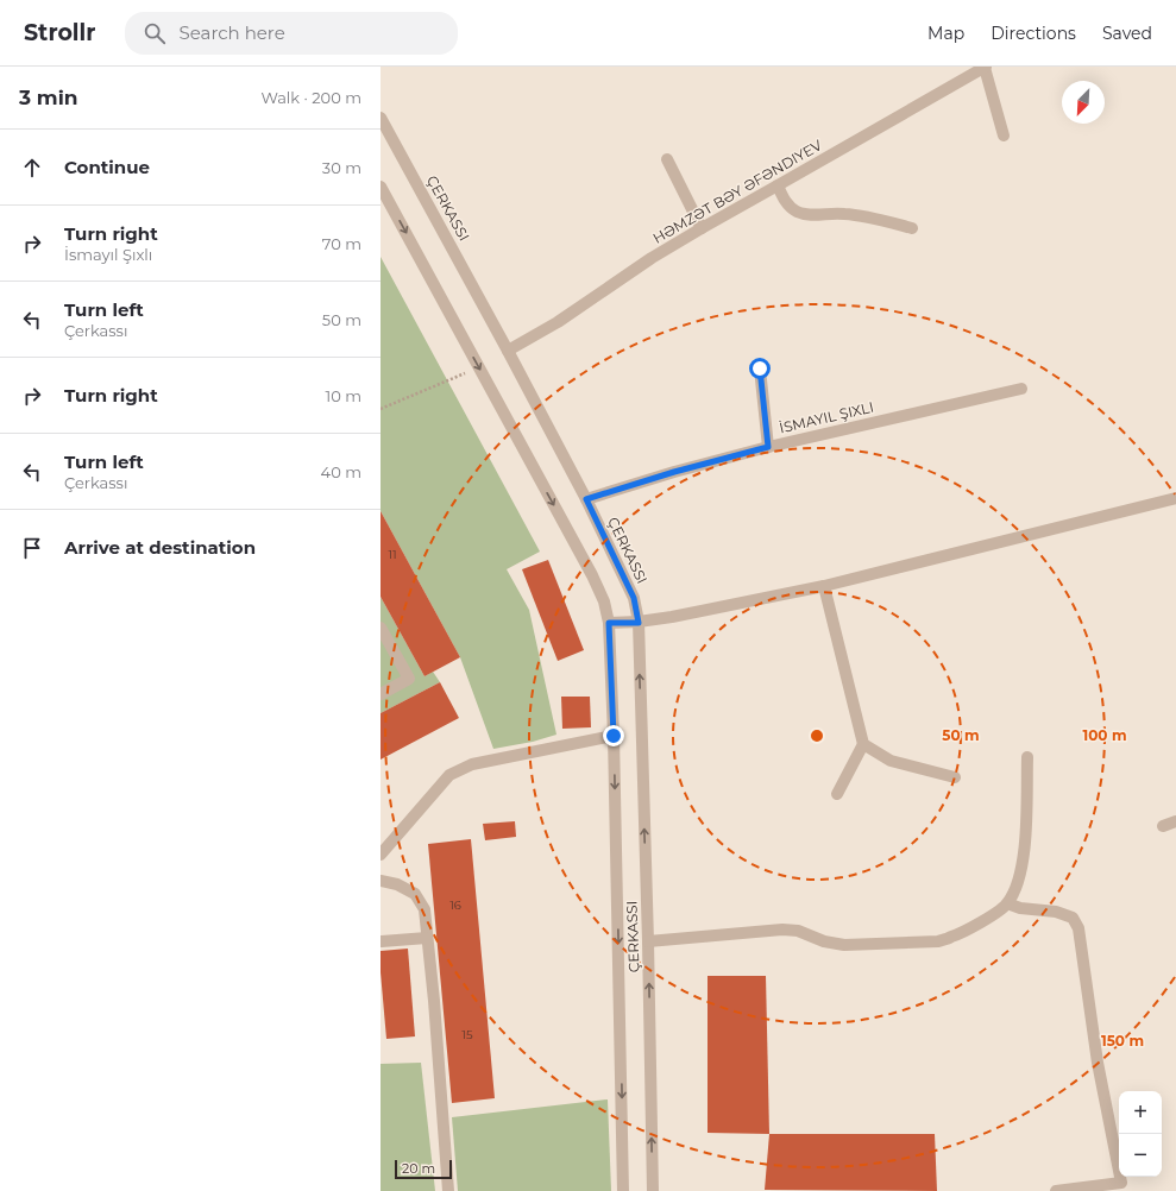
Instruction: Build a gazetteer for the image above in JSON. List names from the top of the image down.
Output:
{
  "streets": {
    "street": ["HƏMZƏT BƏY ƏFƏNDIYEV"]
  },
  "house_numbers": ["11", "16", "15"],
  "scale_bar": "20 m",
  "north": "bottom left",
  "page": {
    "header": "Strollr",
    "search": "Search here",
    "nav": ["Map", "Directions", "Saved"],
    "heading": ["3 min", "Walk · 200 m"],
    "list": [
      ["Continue", "30 m"],
      ["Turn right", "İsmayıl Şıxlı", "70 m"],
      ["Turn left", "Çerkassı", "50 m"],
      ["Turn right", "10 m"],
      ["Turn left", "Çerkassı", "40 m"],
      "Arrive at destination"
    ],
    "map_buttons": ["+", "−"],
    "scale": "20 m"
  },
  "rings": ["50 m", "100 m", "150 m"]
}
